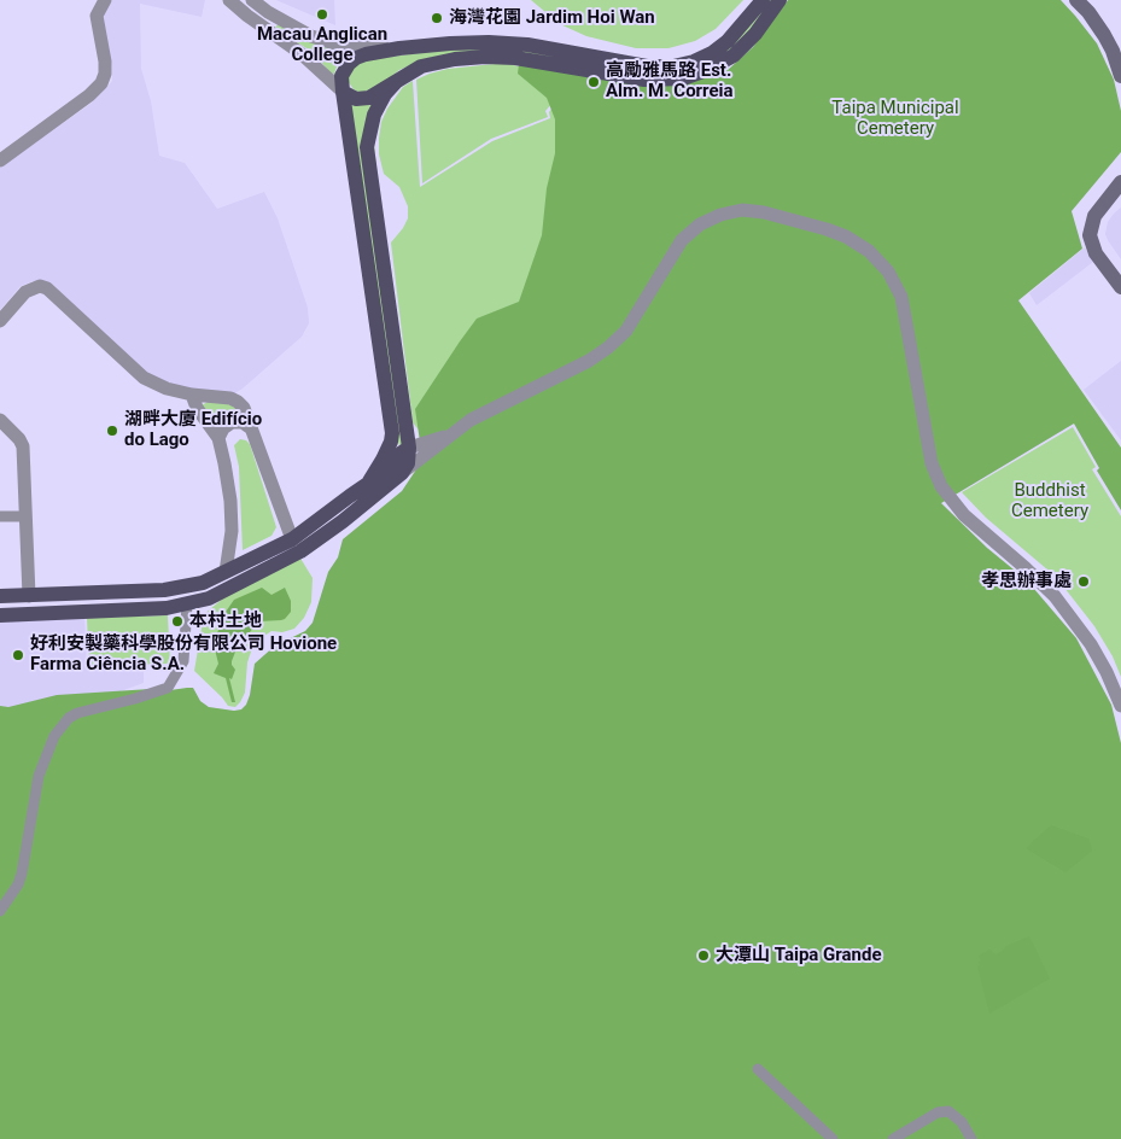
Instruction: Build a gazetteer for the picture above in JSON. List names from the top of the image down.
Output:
{
  "parks": ["Taipa Municipal Cemetery", "Buddhist Cemetery"],
  "places": [
    "Macau Anglican College",
    "海灣花園 Jardim Hoi Wan",
    "高勵雅馬路 Est. Alm. M. Correia",
    "湖畔大廈 Edifício do Lago",
    "孝思辦事處",
    "本村土地",
    "好利安製藥科學股份有限公司 Hovione Farma Ciência S.A.",
    "大潭山 Taipa Grande"
  ]
}
